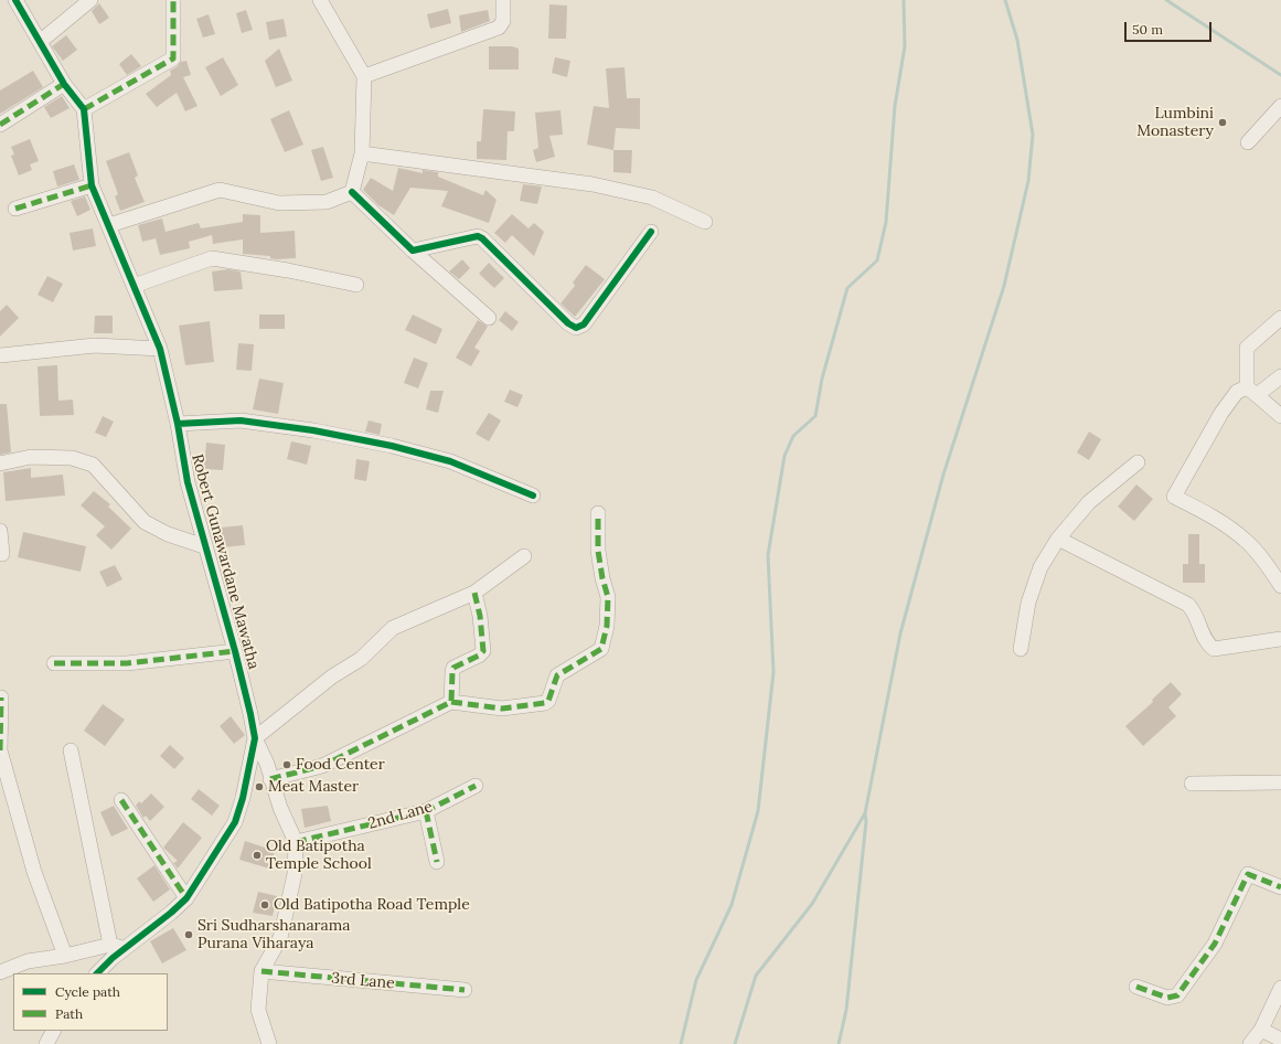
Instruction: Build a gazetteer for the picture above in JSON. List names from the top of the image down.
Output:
{
  "streets": {
    "street": ["Robert Gunawardane Mawatha", "2nd Lane", "3rd Lane"]
  },
  "places": [
    "Lumbini Monastery",
    "Food Center",
    "Meat Master",
    "Old Batipotha Temple School",
    "Old Batipotha Road Temple",
    "Sri Sudharshanarama Purana Viharaya"
  ],
  "legend": ["Cycle path", "Path"],
  "scale_bar": "50 m"
}
